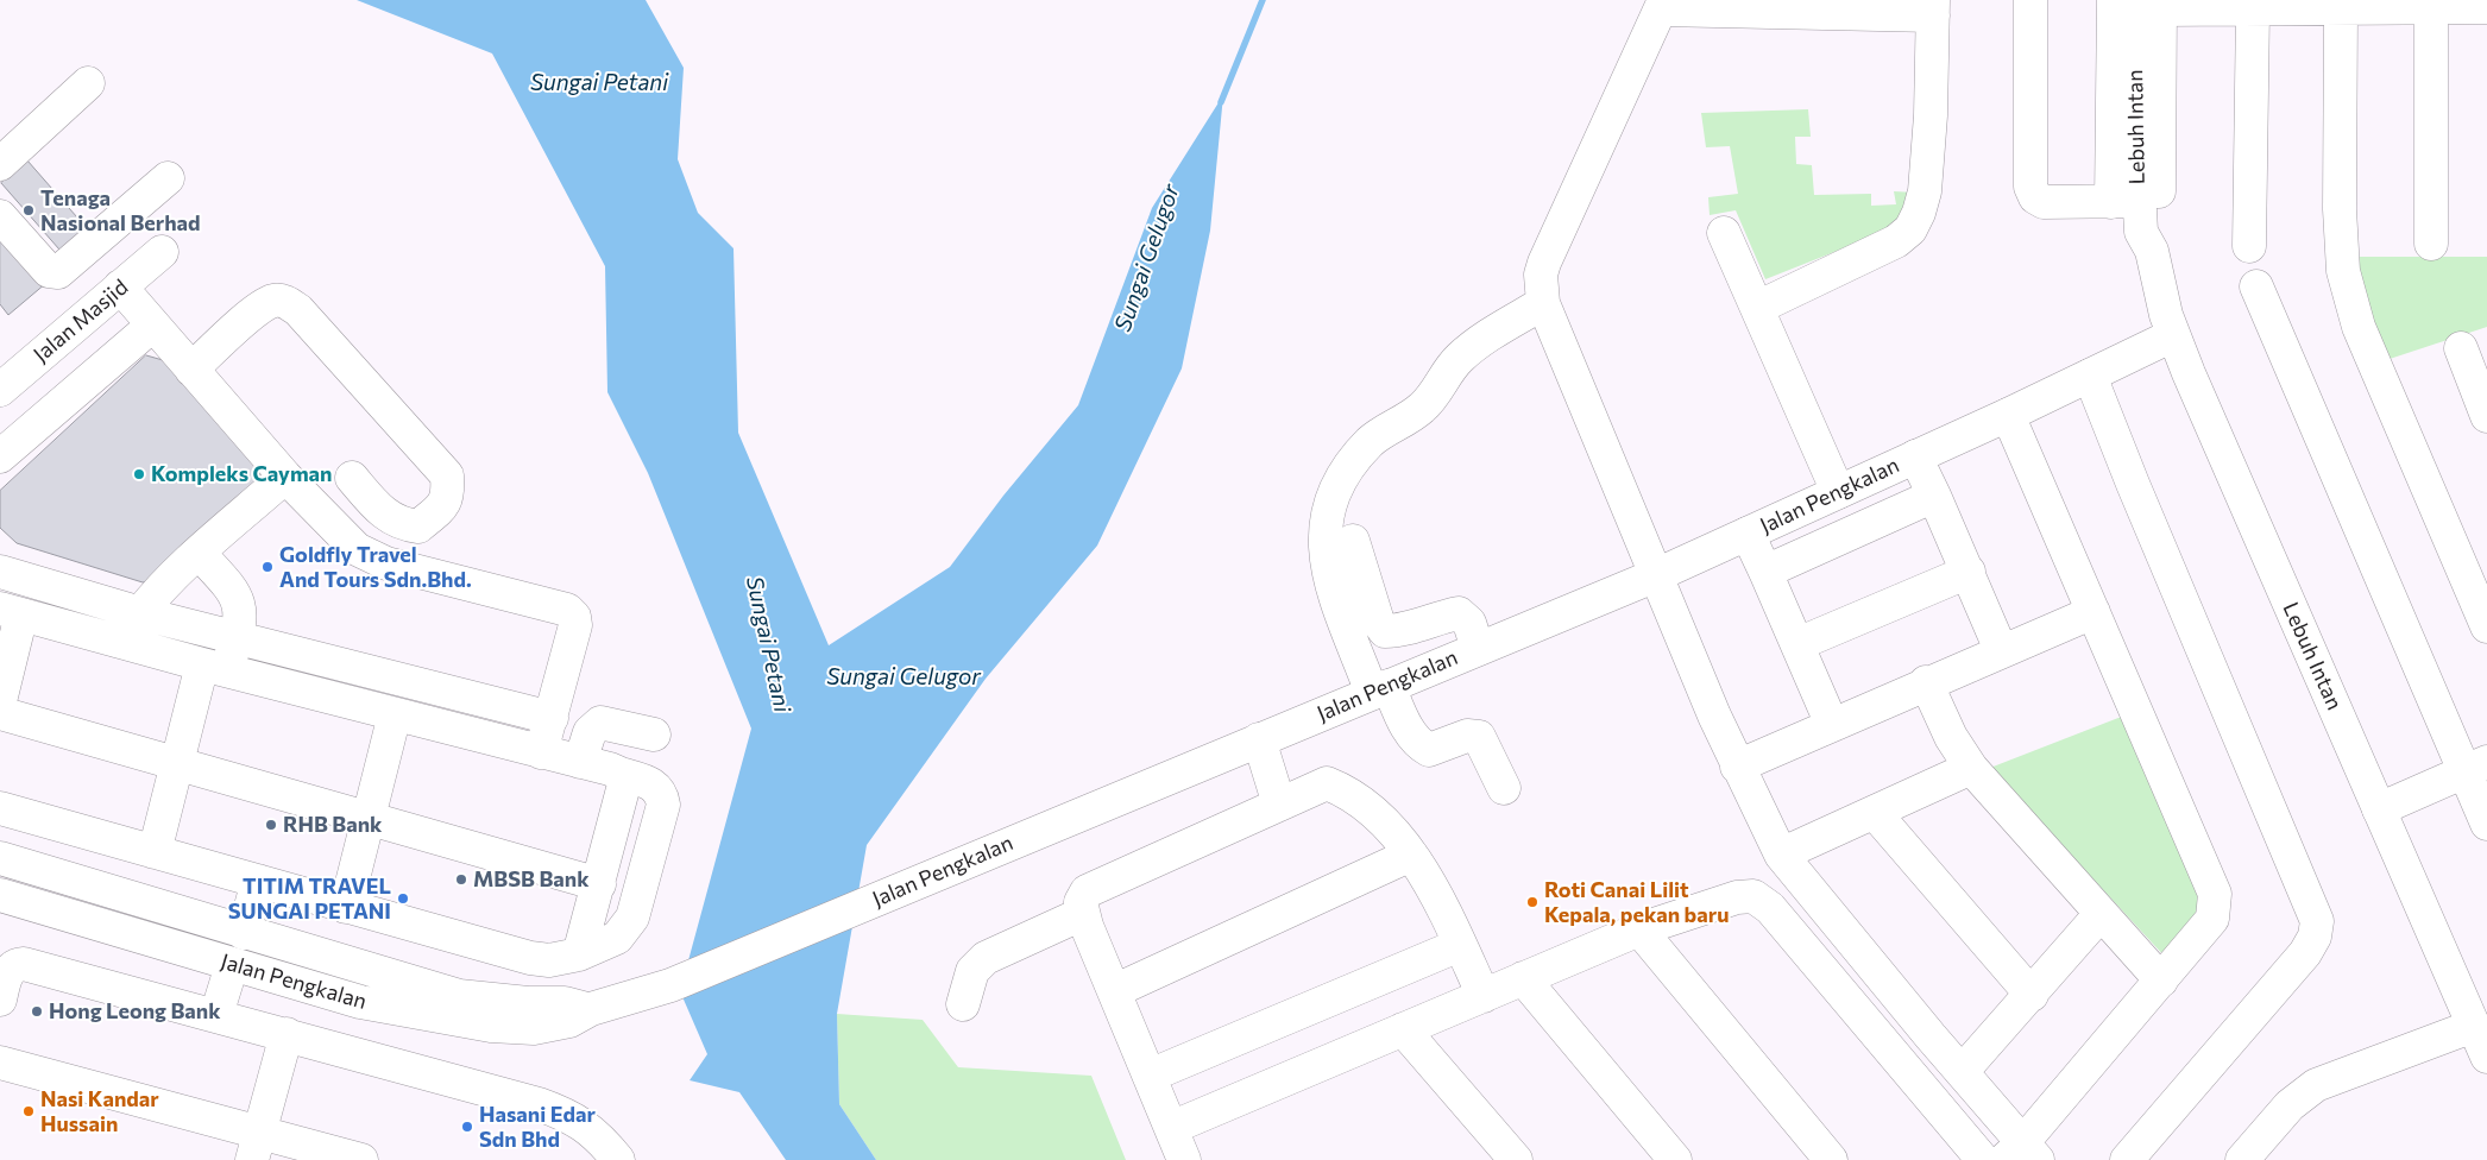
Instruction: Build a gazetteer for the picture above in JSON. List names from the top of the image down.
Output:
{
  "streets": {
    "street": ["Lebuh Intan", "Jalan Masjid", "Jalan Pengkalan"]
  },
  "crossings": [
    ["Lebuh Intan", "Jalan Pengkalan"]
  ],
  "water": ["Sungai Petani", "Sungai Gelugor"],
  "places": [
    "Tenaga Nasional Berhad",
    "Kompleks Cayman",
    "Goldfly Travel And Tours Sdn.Bhd.",
    "RHB Bank",
    "MBSB Bank",
    "TITIM TRAVEL SUNGAI PETANI",
    "Roti Canai Lilit Kepala, pekan baru",
    "Hong Leong Bank",
    "Nasi Kandar Hussain",
    "Hasani Edar Sdn Bhd"
  ]
}
